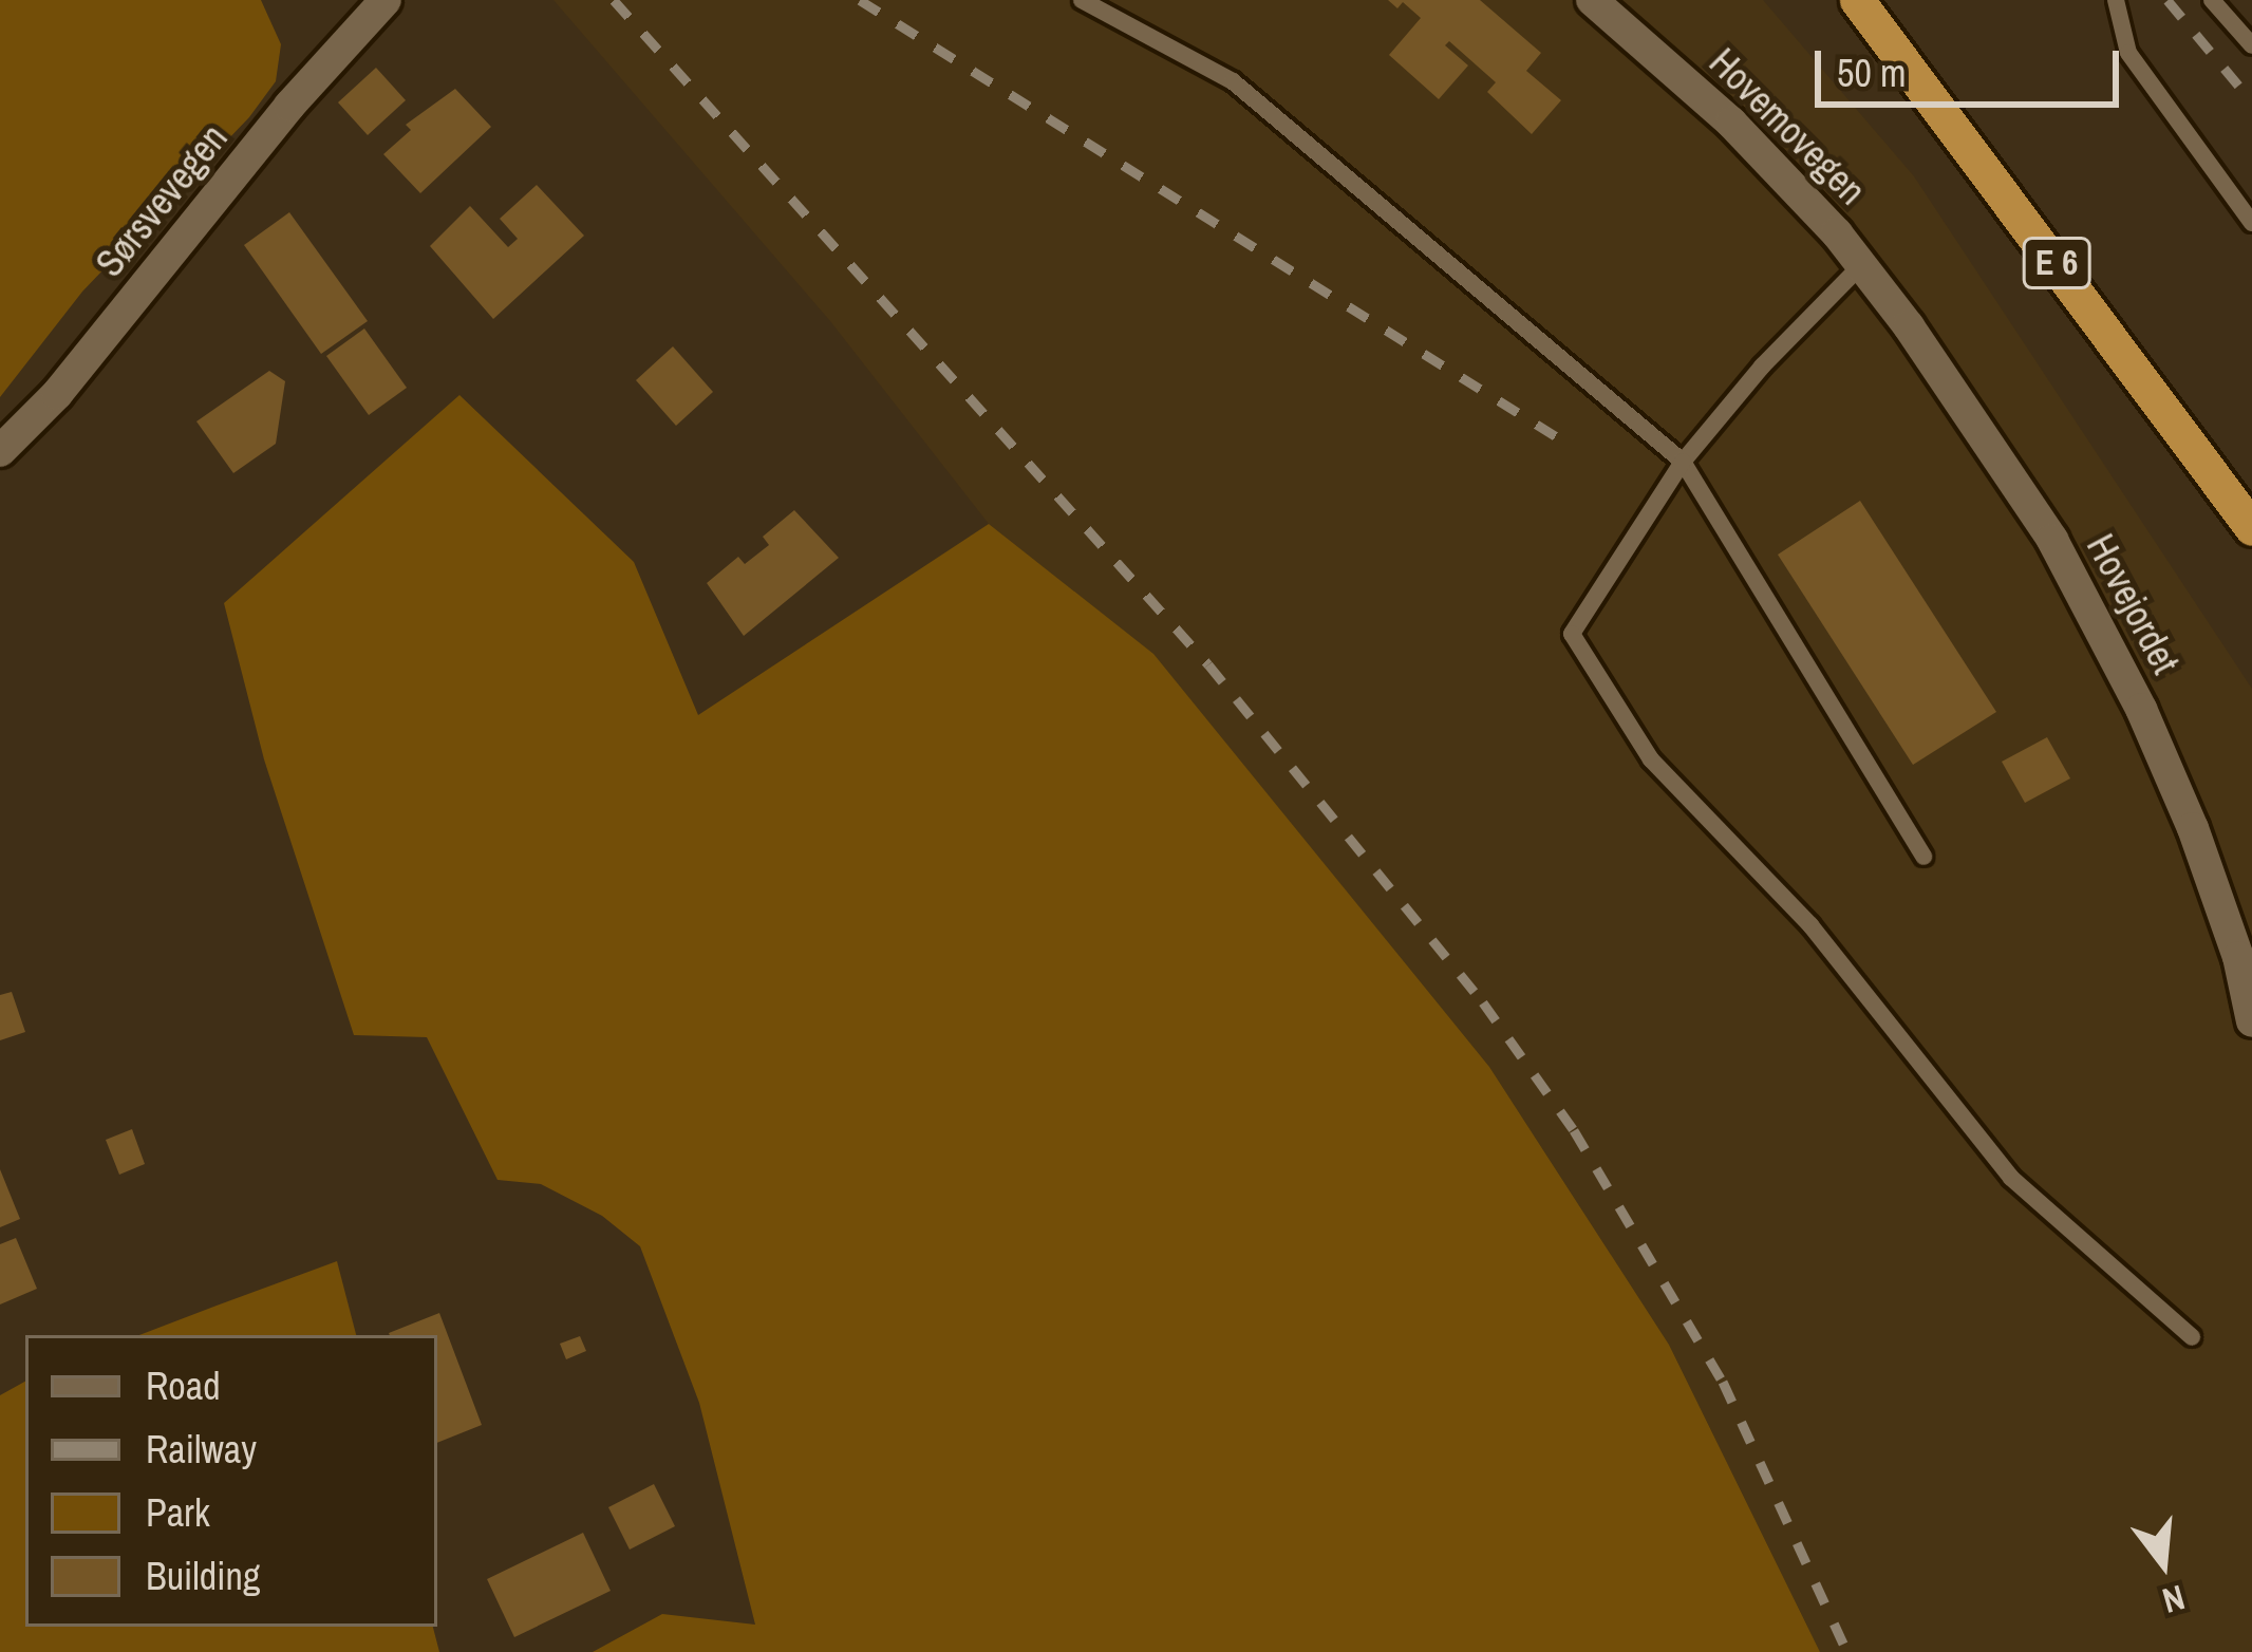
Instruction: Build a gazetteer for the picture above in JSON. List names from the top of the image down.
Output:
{
  "streets": {
    "highway": ["E 6"],
    "street": ["Hovemovegen", "Sørsvevegen", "Hovejordet"]
  },
  "crossings": [
    ["Hovemovegen", "Hovejordet"]
  ],
  "legend": [
    "Road",
    "Railway",
    "Park",
    "Building"
  ],
  "scale_bar": "50 m",
  "north": "bottom"
}
